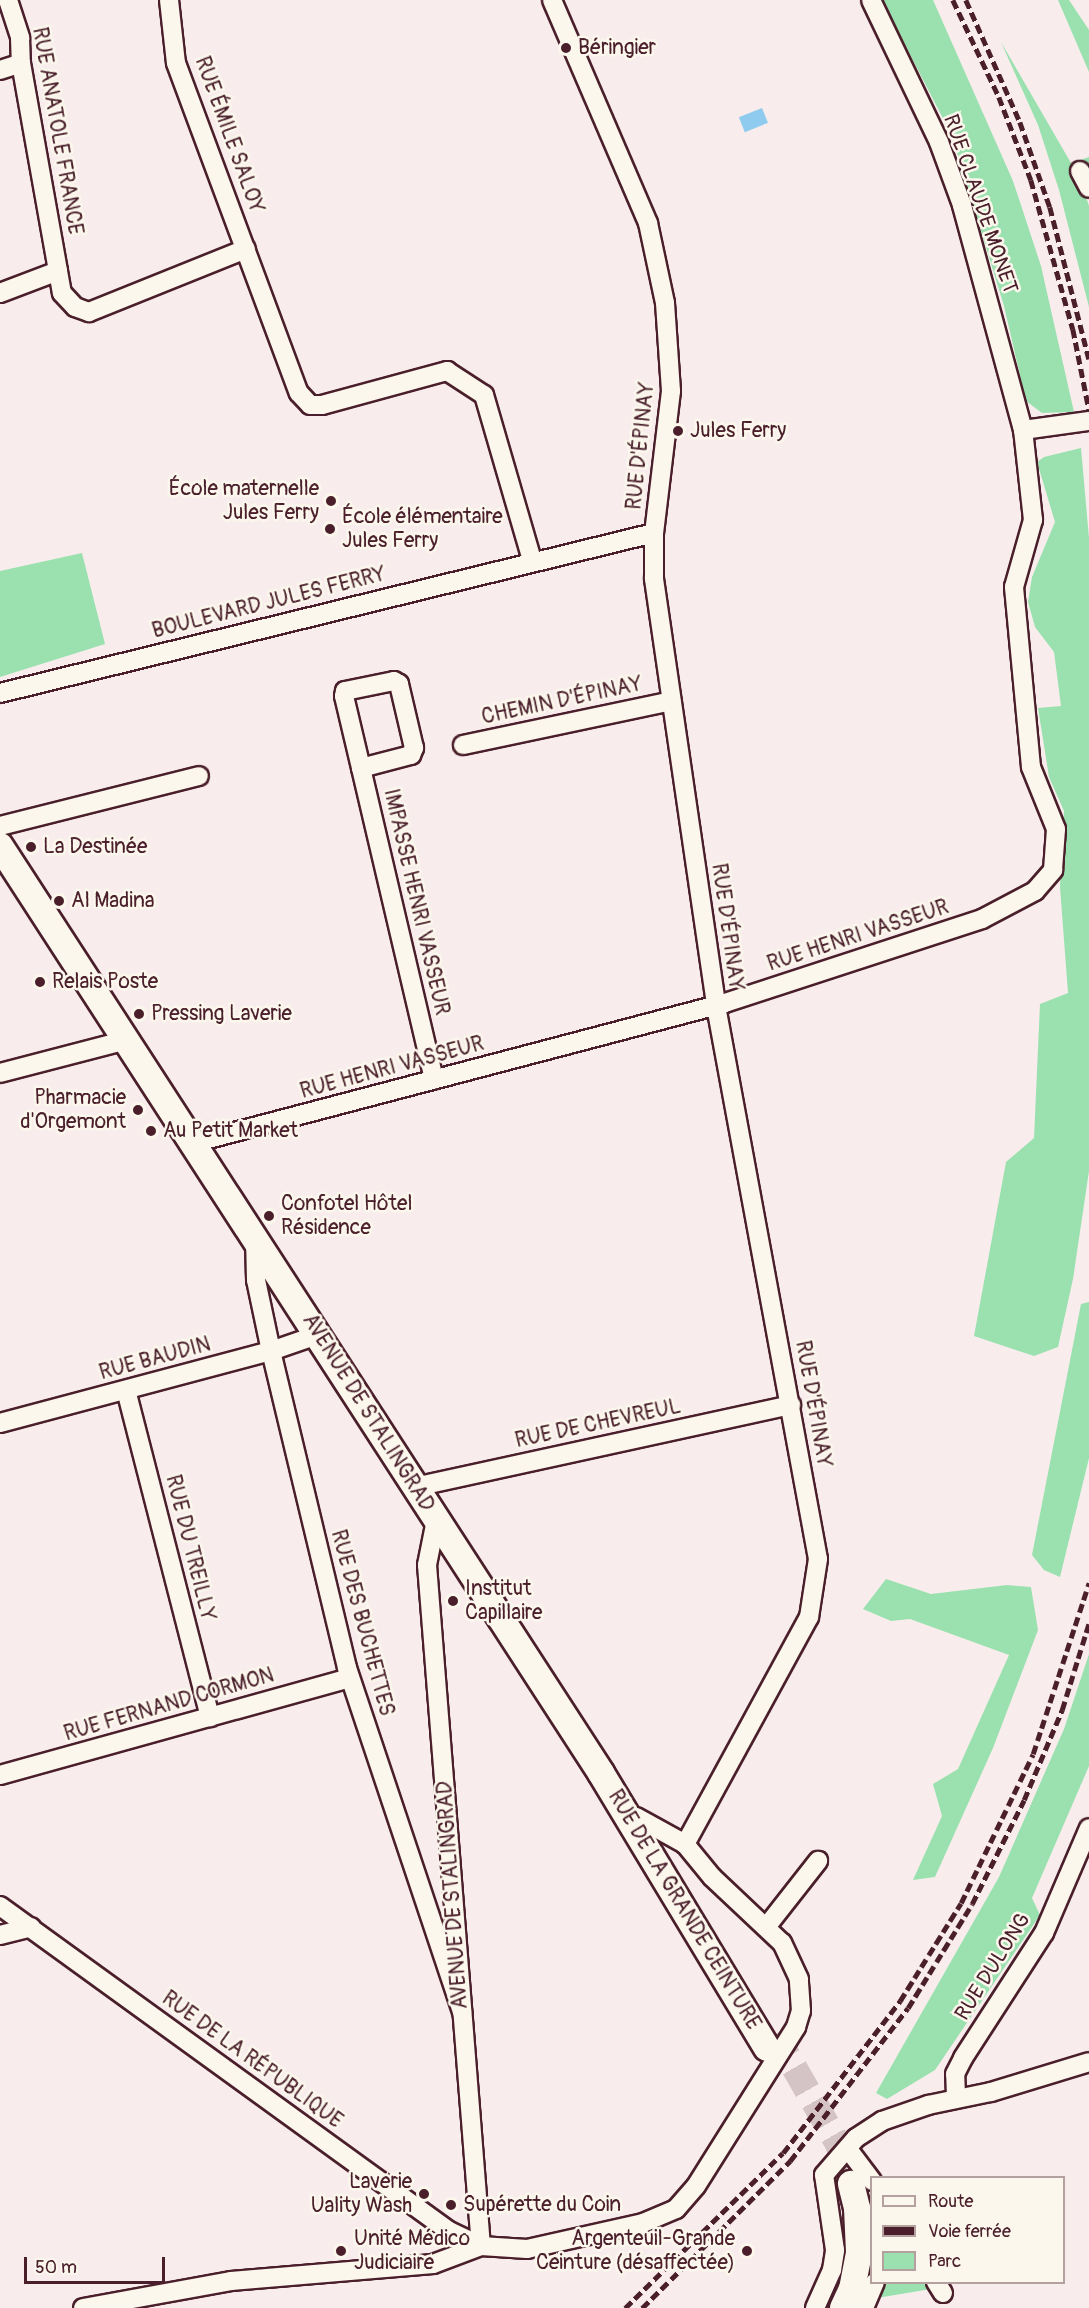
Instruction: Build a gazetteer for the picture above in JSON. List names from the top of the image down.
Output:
{
  "streets": {
    "main road": ["AVENUE DE STALINGRAD", "RUE DE LA GRANDE CEINTURE"],
    "street": [
      "RUE ANATOLE FRANCE",
      "RUE ÉMILE SALOY",
      "RUE CLAUDE MONET",
      "RUE D'ÉPINAY",
      "BOULEVARD JULES FERRY",
      "CHEMIN D'ÉPINAY",
      "IMPASSE HENRI VASSEUR",
      "RUE HENRI VASSEUR",
      "RUE BAUDIN",
      "RUE DE CHEVREUL",
      "RUE DU TREILLY",
      "RUE DES BUCHETTES",
      "RUE FERNAND CORMON",
      "RUE DULONG",
      "RUE DE LA RÉPUBLIQUE"
    ]
  },
  "crossings": [
    ["RUE ANATOLE FRANCE", "RUE ÉMILE SALOY"],
    ["RUE ÉMILE SALOY", "BOULEVARD JULES FERRY"],
    ["RUE CLAUDE MONET", "RUE HENRI VASSEUR"],
    ["RUE D'ÉPINAY", "BOULEVARD JULES FERRY"],
    ["RUE D'ÉPINAY", "CHEMIN D'ÉPINAY"],
    ["RUE D'ÉPINAY", "RUE HENRI VASSEUR"],
    ["RUE D'ÉPINAY", "RUE DE CHEVREUL"],
    ["RUE D'ÉPINAY", "RUE DE LA GRANDE CEINTURE"],
    ["IMPASSE HENRI VASSEUR", "RUE HENRI VASSEUR"],
    ["RUE HENRI VASSEUR", "AVENUE DE STALINGRAD"],
    ["RUE BAUDIN", "AVENUE DE STALINGRAD"],
    ["RUE BAUDIN", "RUE DU TREILLY"],
    ["RUE BAUDIN", "RUE DES BUCHETTES"],
    ["AVENUE DE STALINGRAD", "RUE DE CHEVREUL"],
    ["AVENUE DE STALINGRAD", "RUE DES BUCHETTES"],
    ["AVENUE DE STALINGRAD", "RUE DE LA GRANDE CEINTURE"],
    ["AVENUE DE STALINGRAD", "RUE DE LA RÉPUBLIQUE"],
    ["RUE DU TREILLY", "RUE FERNAND CORMON"],
    ["RUE DES BUCHETTES", "RUE FERNAND CORMON"],
    ["RUE DE LA GRANDE CEINTURE", "RUE DE LA RÉPUBLIQUE"]
  ],
  "places": [
    "Béringier",
    "Jules Ferry",
    "École maternelle Jules Ferry",
    "École élémentaire Jules Ferry",
    "La Destinée",
    "Al Madina",
    "Relais Poste",
    "Pressing Laverie",
    "Pharmacie d'Orgemont",
    "Au Petit Market",
    "Confotel Hôtel Résidence",
    "Institut Capillaire",
    "Laverie Uality Wash",
    "Supérette du Coin",
    "Unité Médico Judiciaire",
    "Argenteuil-Grande Ceinture (désaffectée)"
  ],
  "legend": ["Route", "Voie ferrée", "Parc"],
  "scale_bar": "50 m"
}
